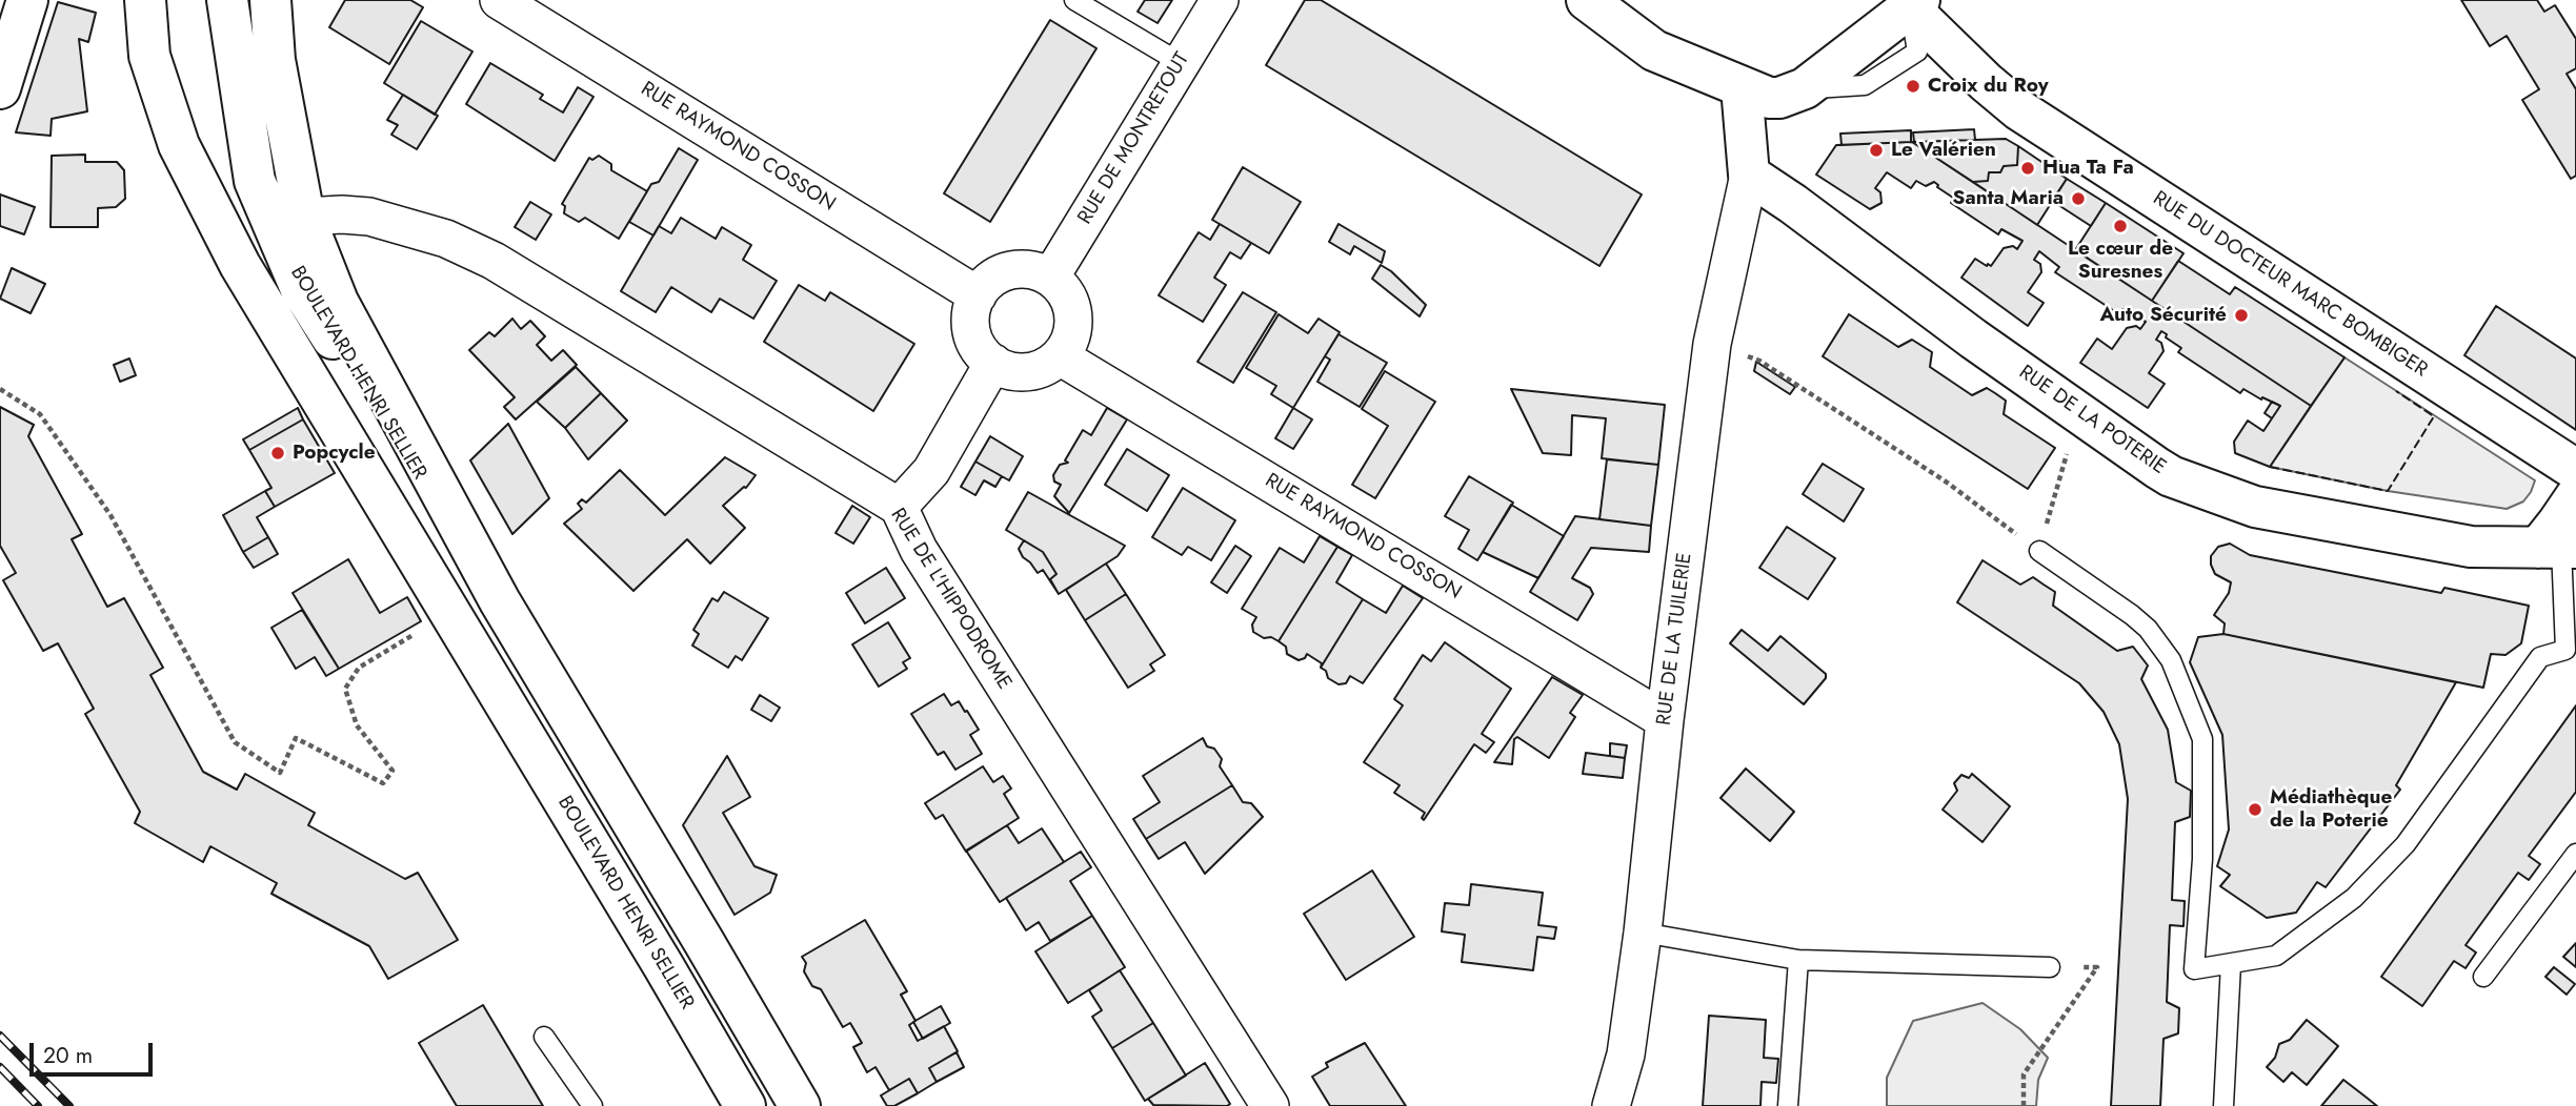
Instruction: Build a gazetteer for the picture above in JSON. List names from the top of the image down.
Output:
{
  "streets": {
    "main road": ["RUE DU DOCTEUR MARC BOMBIGER", "BOULEVARD HENRI SELLIER", "RUE DE LA POTERIE"],
    "street": [
      "RUE DE MONTRETOUT",
      "RUE RAYMOND COSSON",
      "RUE DE L'HIPPODROME",
      "RUE DE LA TUILERIE"
    ]
  },
  "crossings": [
    ["RUE DE MONTRETOUT", "RUE RAYMOND COSSON"],
    ["RUE RAYMOND COSSON", "RUE DE LA TUILERIE"],
    ["BOULEVARD HENRI SELLIER", "RUE DE L'HIPPODROME"],
    ["RUE DE LA POTERIE", "RUE DE LA TUILERIE"]
  ],
  "places": [
    "Croix du Roy",
    "Le Valérien",
    "Hua Ta Fa",
    "Santa Maria",
    "Le cœur de Suresnes",
    "Auto Sécurité",
    "Popcycle",
    "Médiathèque de la Poterie"
  ],
  "scale_bar": "20 m"
}
